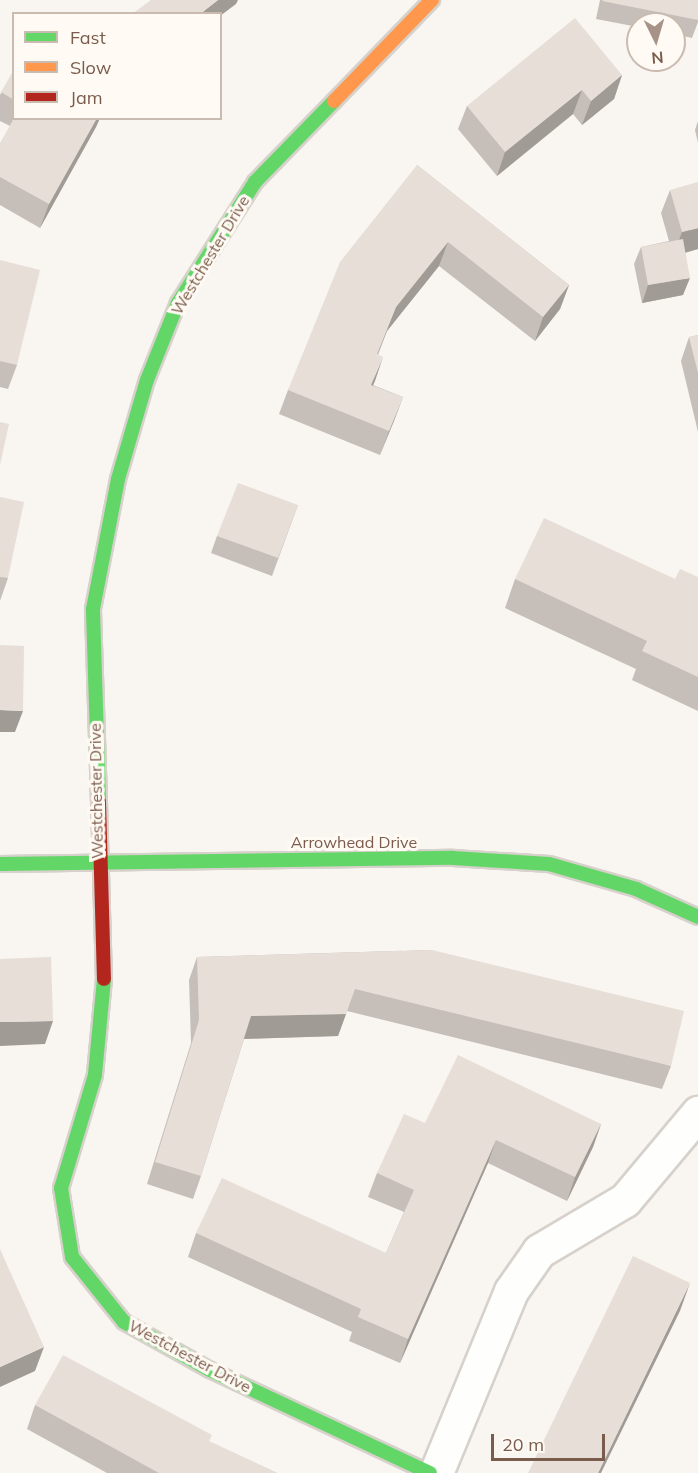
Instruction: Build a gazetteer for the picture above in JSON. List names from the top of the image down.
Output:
{
  "streets": {
    "street": ["Westchester Drive", "Arrowhead Drive"]
  },
  "crossings": [
    ["Westchester Drive", "Arrowhead Drive"]
  ],
  "legend": ["Fast", "Slow", "Jam"],
  "scale_bar": "20 m",
  "north": "bottom"
}
